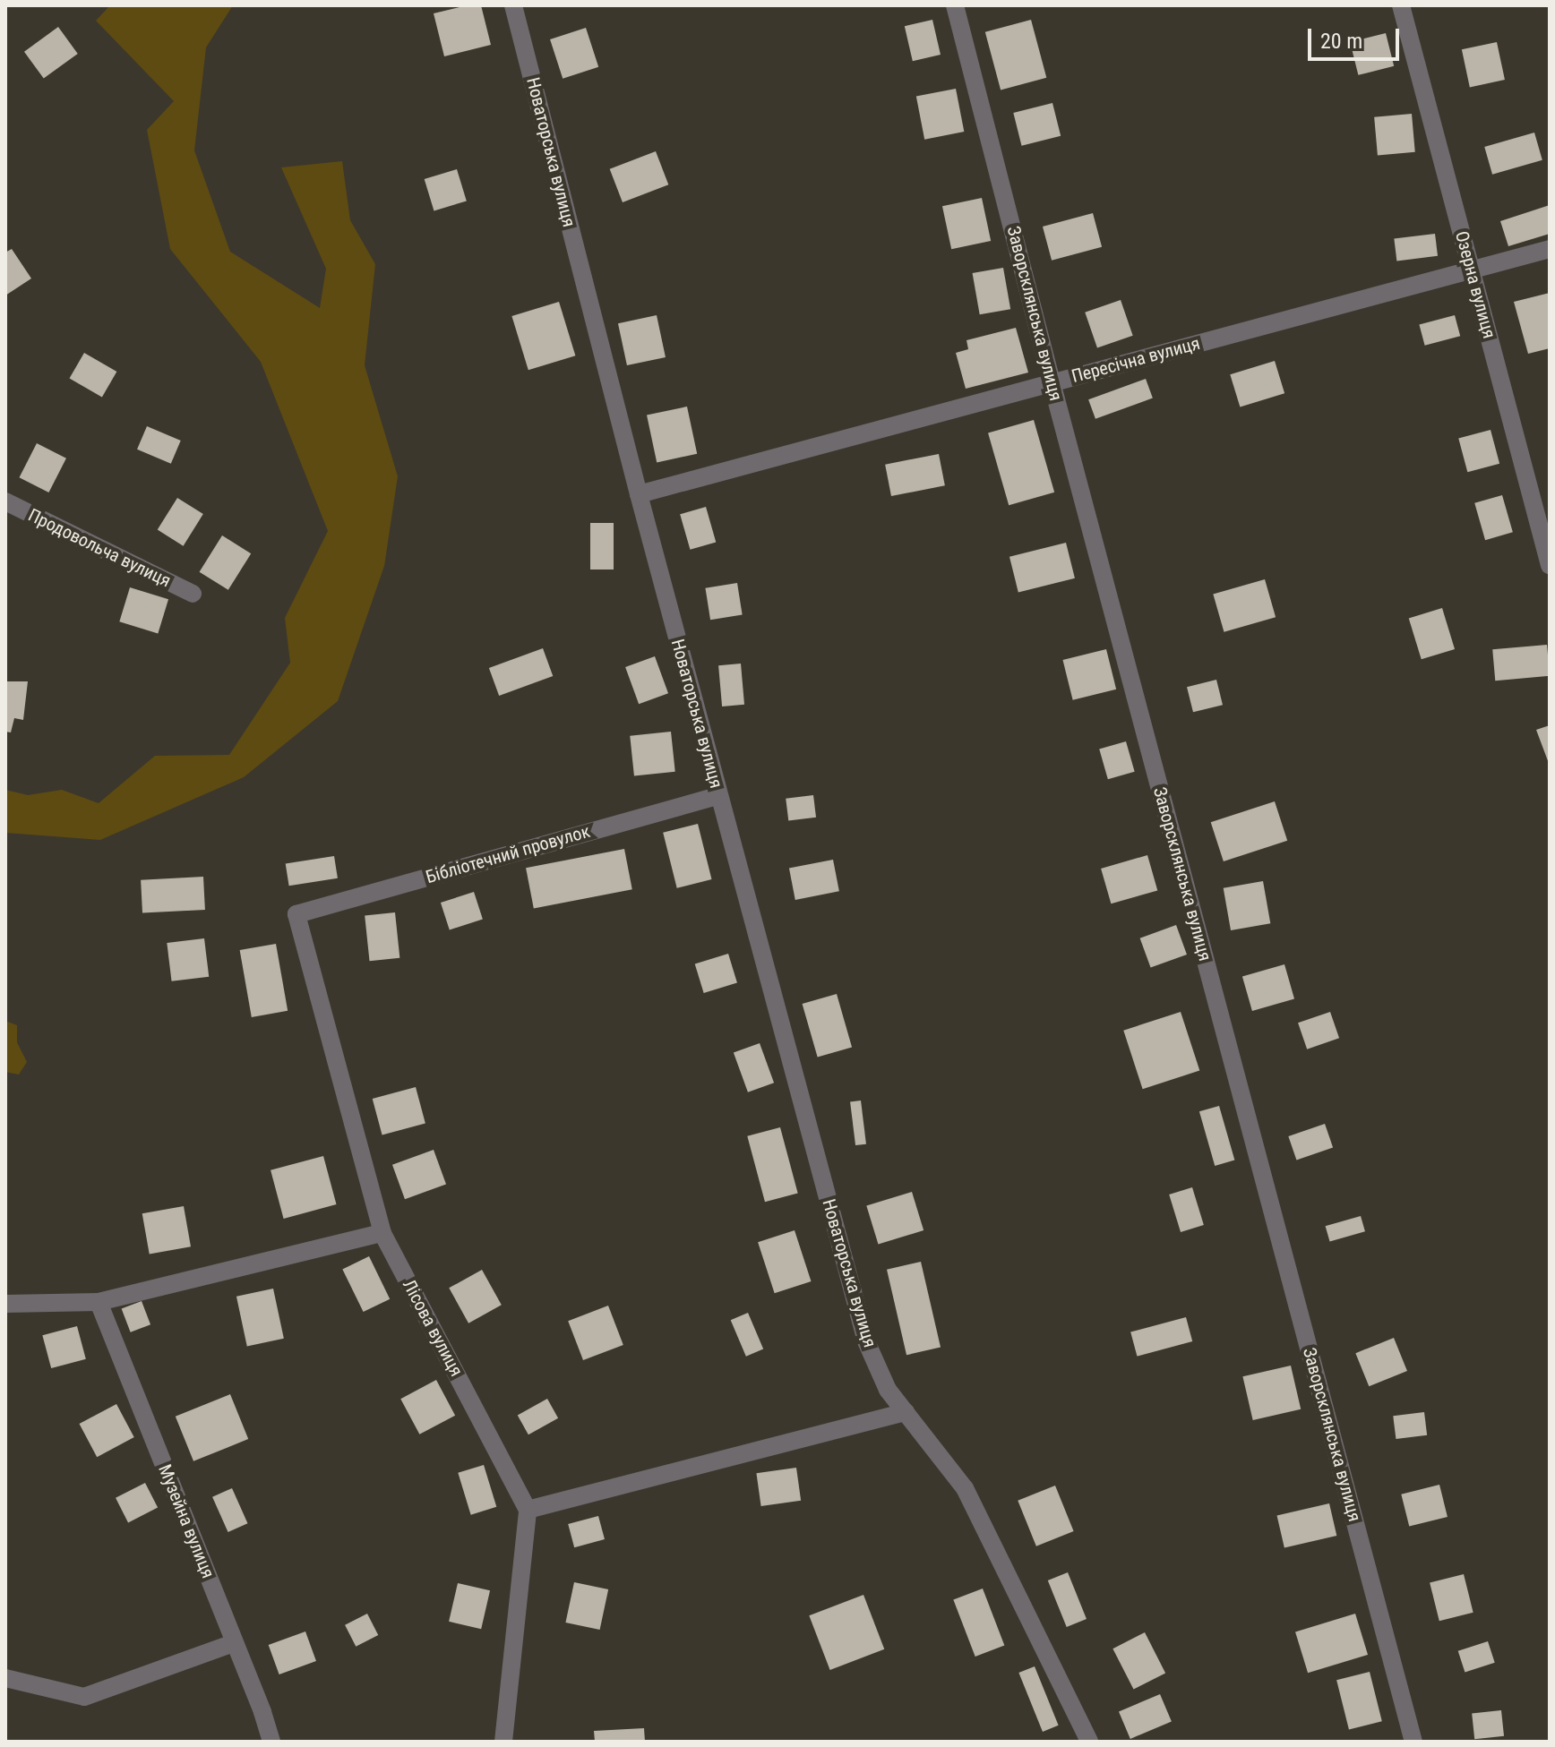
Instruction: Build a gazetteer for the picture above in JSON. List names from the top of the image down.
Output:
{
  "streets": {
    "street": [
      "Новаторська вулиця",
      "Озерна вулиця",
      "Заворсклянська вулиця",
      "Пересічна вулиця",
      "Продовольча вулиця",
      "Бібліотечний провулок",
      "Лісова вулиця",
      "Музейна вулиця"
    ]
  },
  "crossings": [
    ["Новаторська вулиця", "Пересічна вулиця"],
    ["Новаторська вулиця", "Бібліотечний провулок"],
    ["Озерна вулиця", "Пересічна вулиця"],
    ["Заворсклянська вулиця", "Пересічна вулиця"],
    ["Бібліотечний провулок", "Лісова вулиця"]
  ],
  "scale_bar": "20 m"
}
